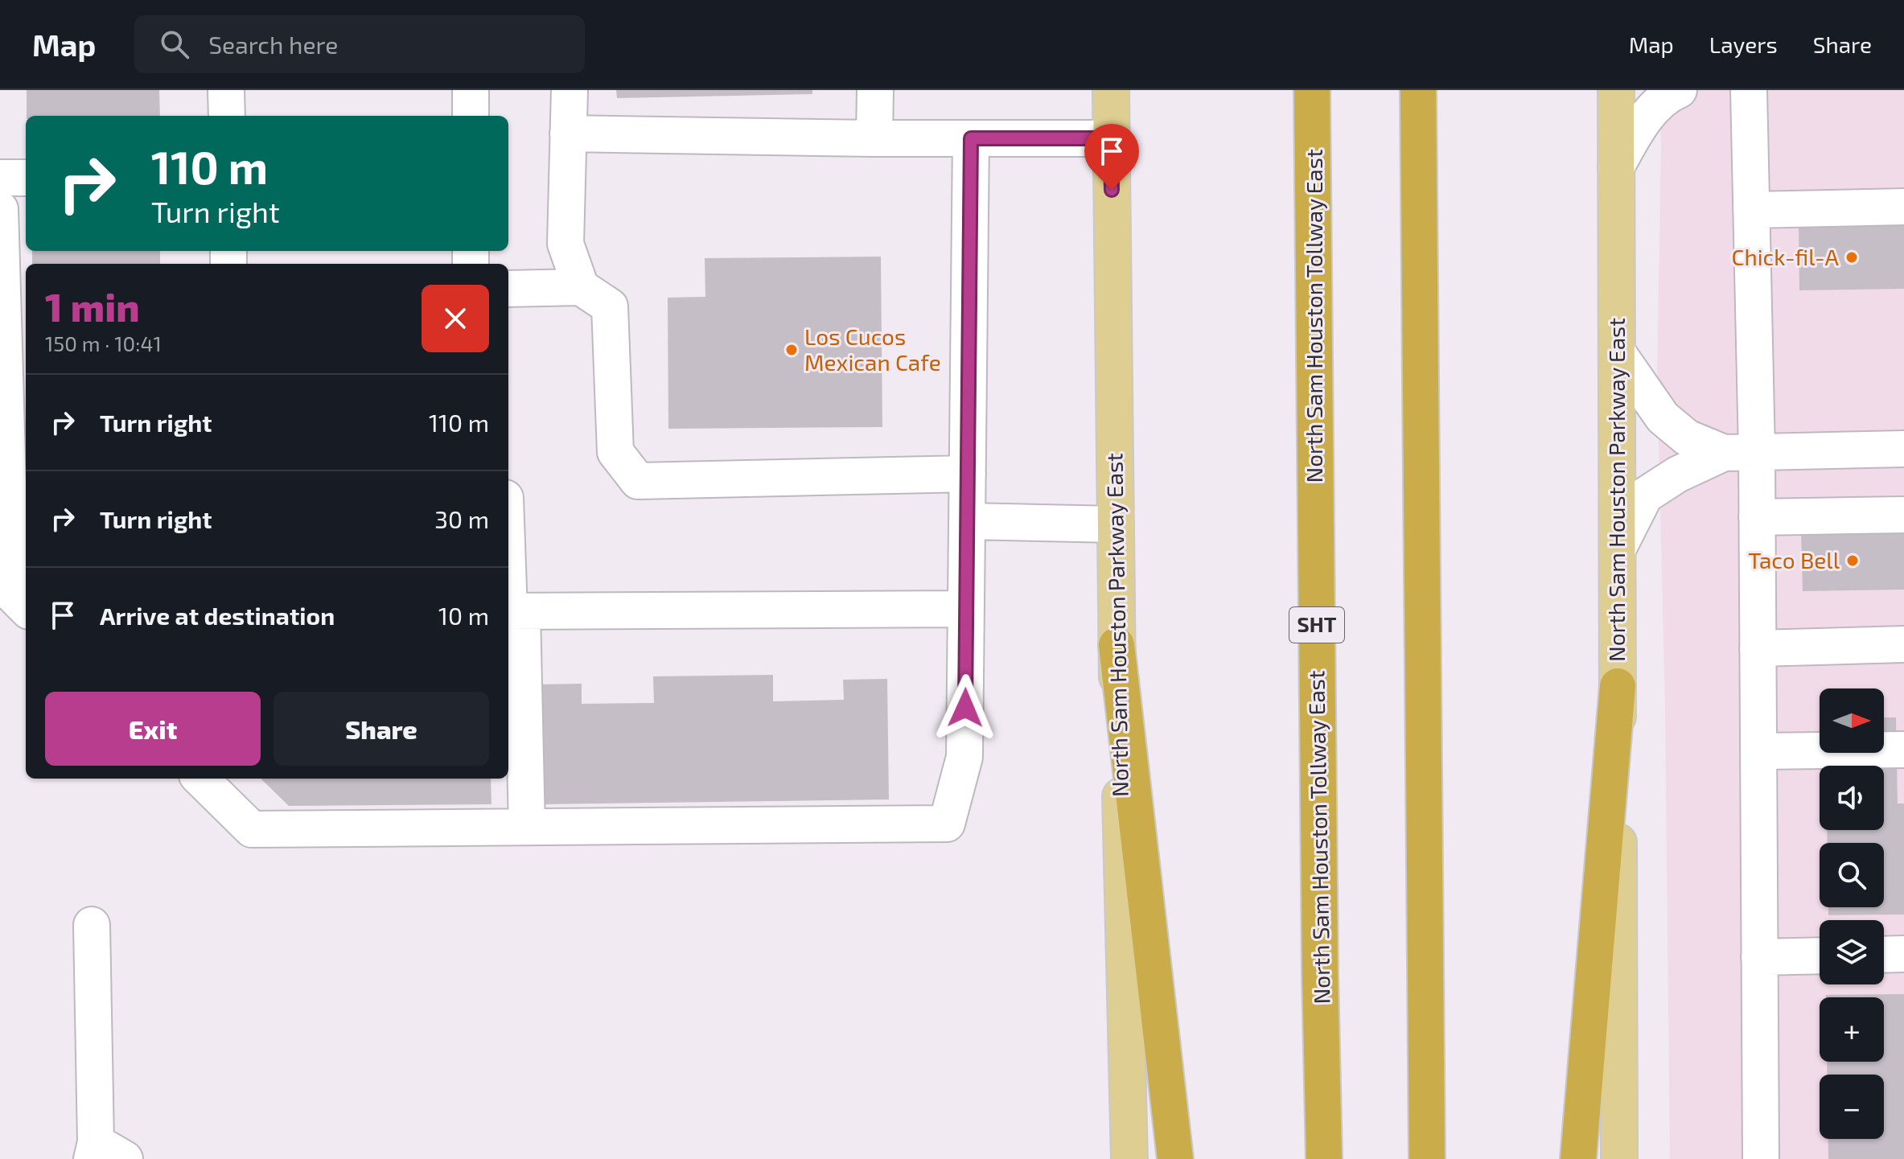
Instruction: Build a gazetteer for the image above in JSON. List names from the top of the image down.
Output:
{
  "streets": {
    "highway": ["North Sam Houston Tollway East", "SHT"],
    "main road": ["North Sam Houston Parkway East"]
  },
  "places": ["Chick-fil-A", "Los Cucos Mexican Cafe", "Taco Bell"],
  "north": "right",
  "page": {
    "header": "Map",
    "search": "Search here",
    "nav": ["Map", "Layers", "Share"],
    "turn": ["110 m", "Turn right"],
    "heading": ["1 min", "150 m · 10:41"],
    "list": [
      {
        "name": "Turn right",
        "value": "110 m"
      },
      {
        "name": "Turn right",
        "value": "30 m"
      },
      {
        "name": "Arrive at destination",
        "value": "10 m"
      }
    ],
    "buttons": ["Exit", "Share"],
    "map_buttons": ["+", "−"]
  }
}
